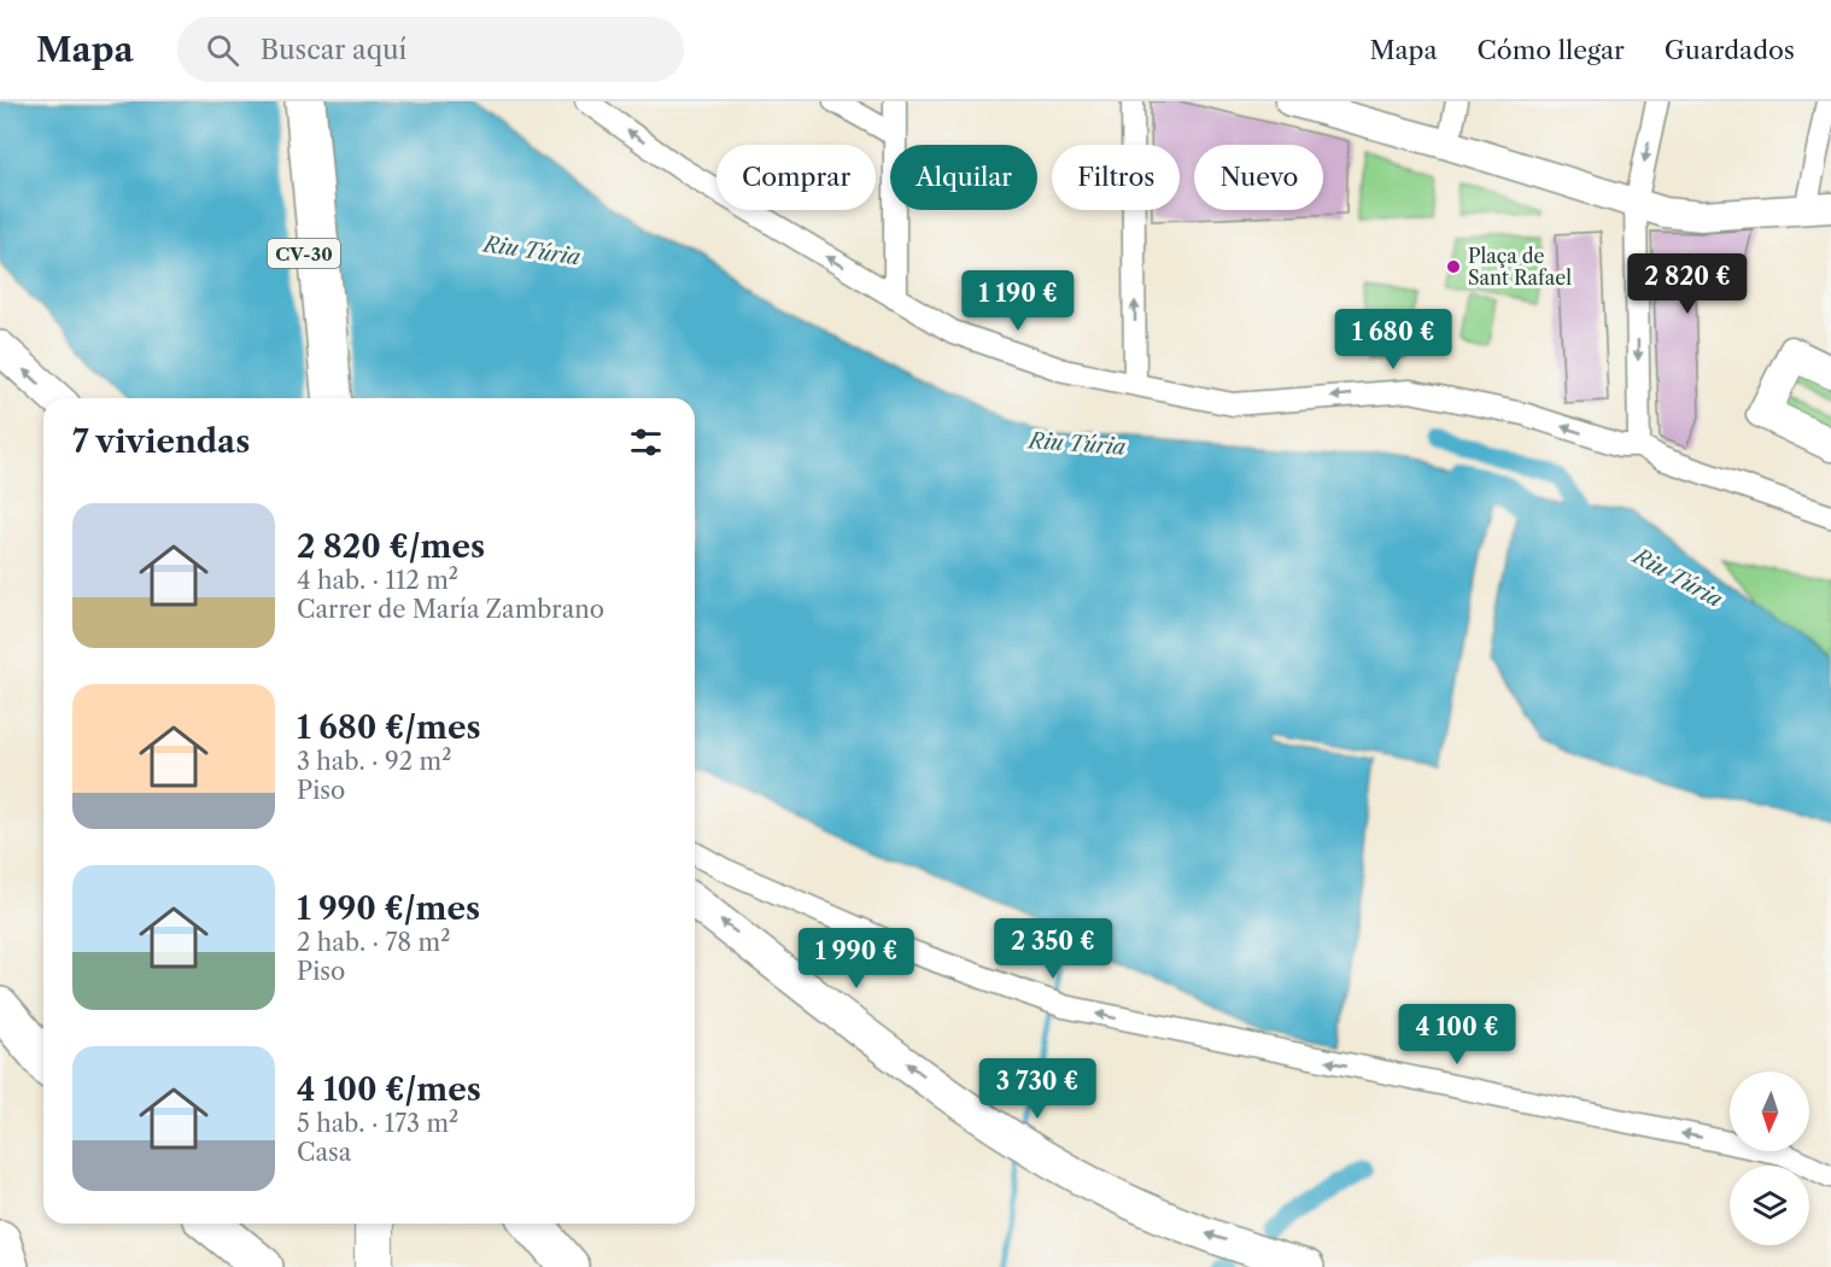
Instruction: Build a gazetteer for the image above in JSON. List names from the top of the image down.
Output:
{
  "streets": {
    "highway": ["CV-30"]
  },
  "water": ["Riu Túria"],
  "places": ["Plaça de Sant Rafael"],
  "north": "bottom",
  "page": {
    "header": "Mapa",
    "search": "Buscar aquí",
    "nav": ["Mapa", "Cómo llegar", "Guardados"],
    "chip": [
      "Comprar",
      "Alquilar",
      "Filtros",
      "Nuevo"
    ],
    "price": [
      "2 820 €",
      "1 190 €",
      "1 680 €",
      "2 350 €",
      "1 990 €",
      "4 100 €",
      "3 730 €"
    ],
    "heading": "7 viviendas",
    "list": [
      {
        "name": "2 820 €/mes",
        "note": "4 hab. · 112 m² · Carrer de María Zambrano"
      },
      {
        "name": "1 680 €/mes",
        "note": "3 hab. · 92 m² · Piso"
      },
      {
        "name": "1 990 €/mes",
        "note": "2 hab. · 78 m² · Piso"
      },
      {
        "name": "4 100 €/mes",
        "note": "5 hab. · 173 m² · Casa"
      }
    ]
  }
}
